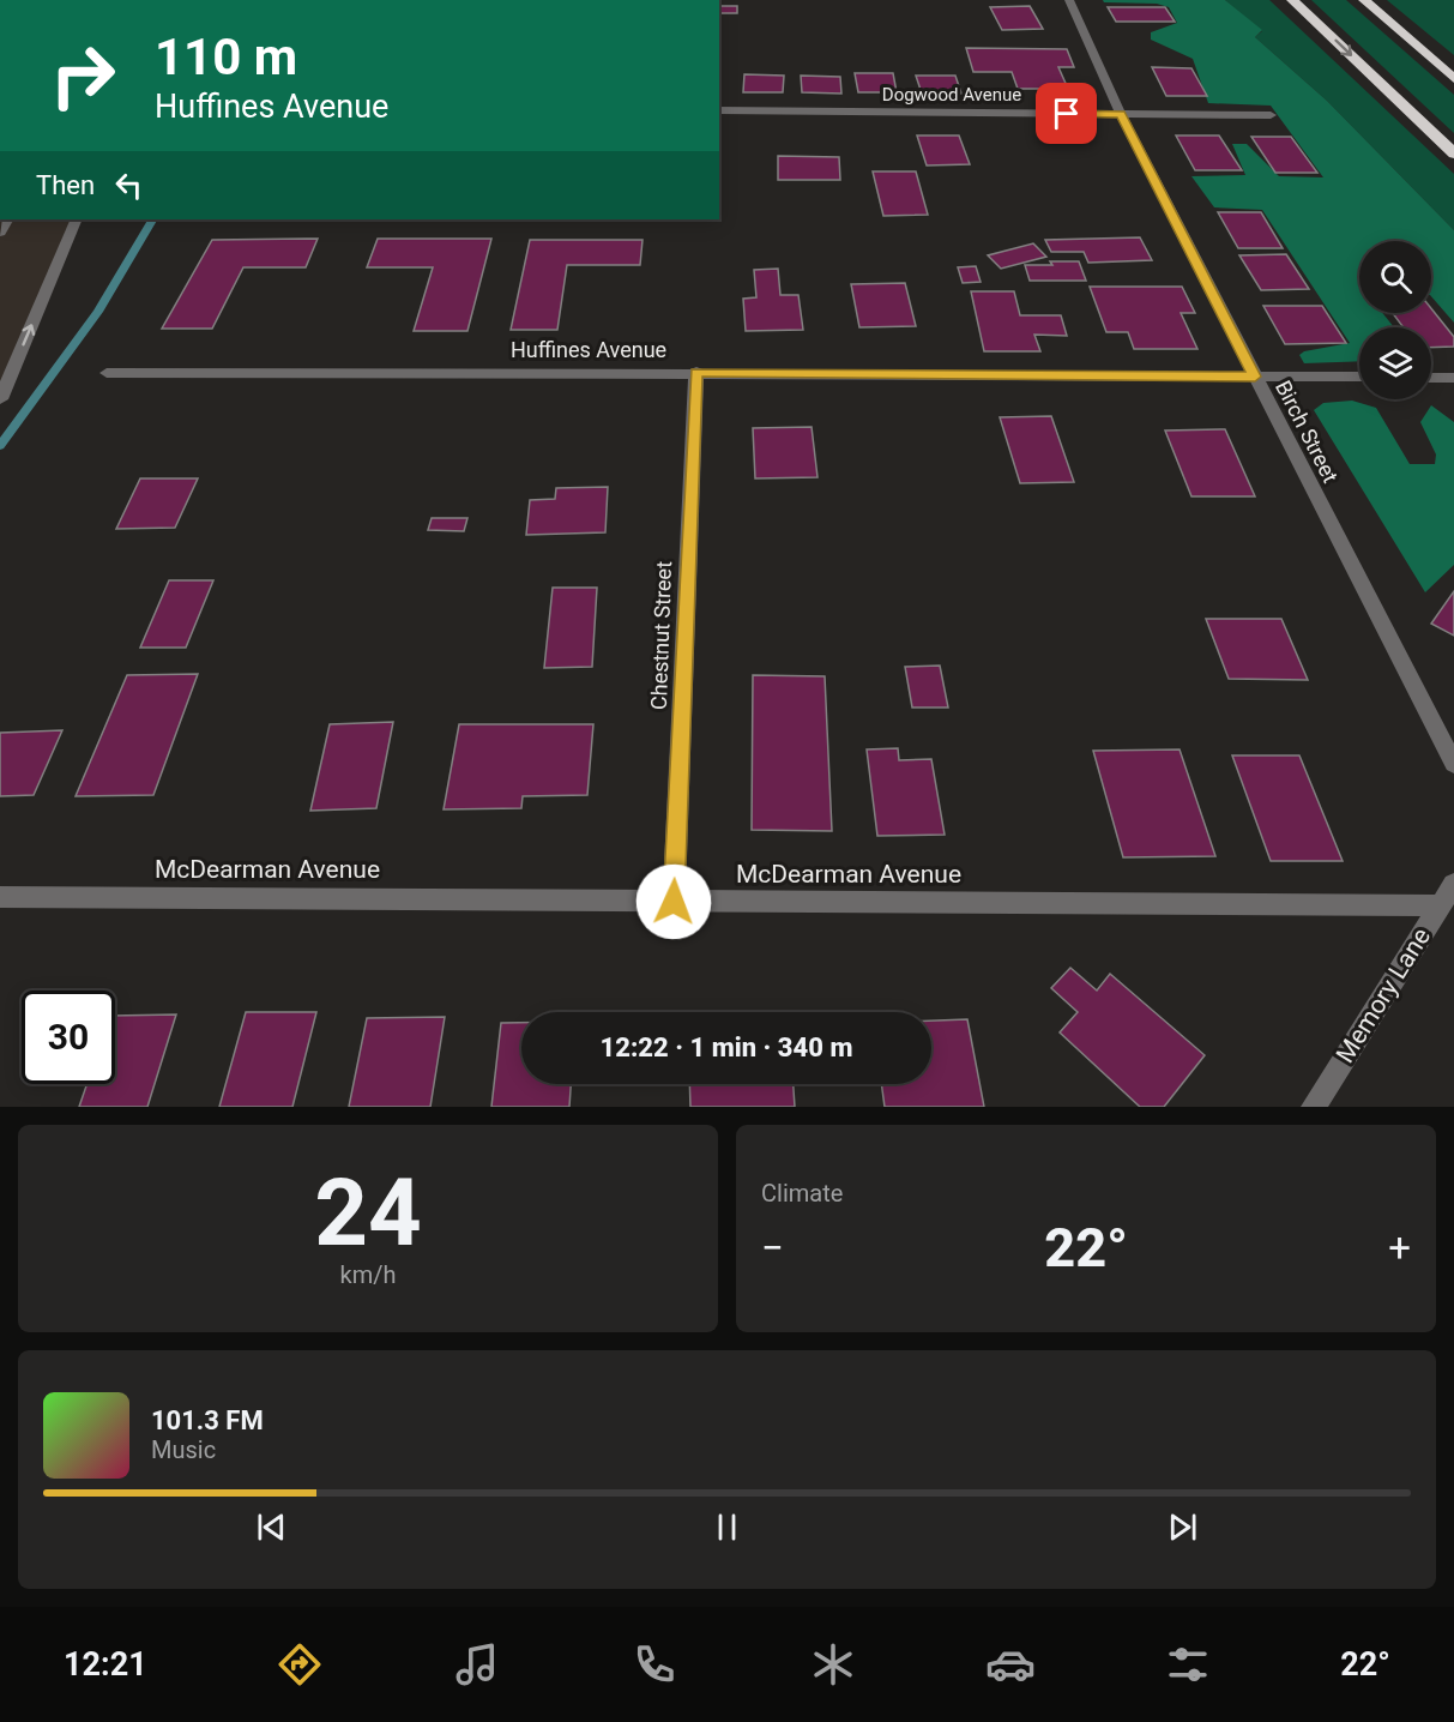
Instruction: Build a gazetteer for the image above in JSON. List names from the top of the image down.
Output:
{
  "streets": {
    "street": [
      "Dogwood Avenue",
      "Huffines Avenue",
      "Birch Street",
      "Chestnut Street",
      "McDearman Avenue",
      "Memory Lane"
    ]
  },
  "crossings": [
    ["Dogwood Avenue", "Birch Street"],
    ["Huffines Avenue", "Birch Street"],
    ["Huffines Avenue", "Chestnut Street"],
    ["Chestnut Street", "McDearman Avenue"],
    ["McDearman Avenue", "Memory Lane"]
  ],
  "page": {
    "turn": ["110 m", "Huffines Avenue"],
    "then": "Then",
    "limit": "30",
    "trip": "12:22 · 1 min · 340 m",
    "tile": [
      ["24", "km/h"],
      "Climate"
    ],
    "heat": ["−", "22°", "+"],
    "song": ["101.3 FM", "Music"],
    "tabs": ["12:21", "22°"]
  }
}
